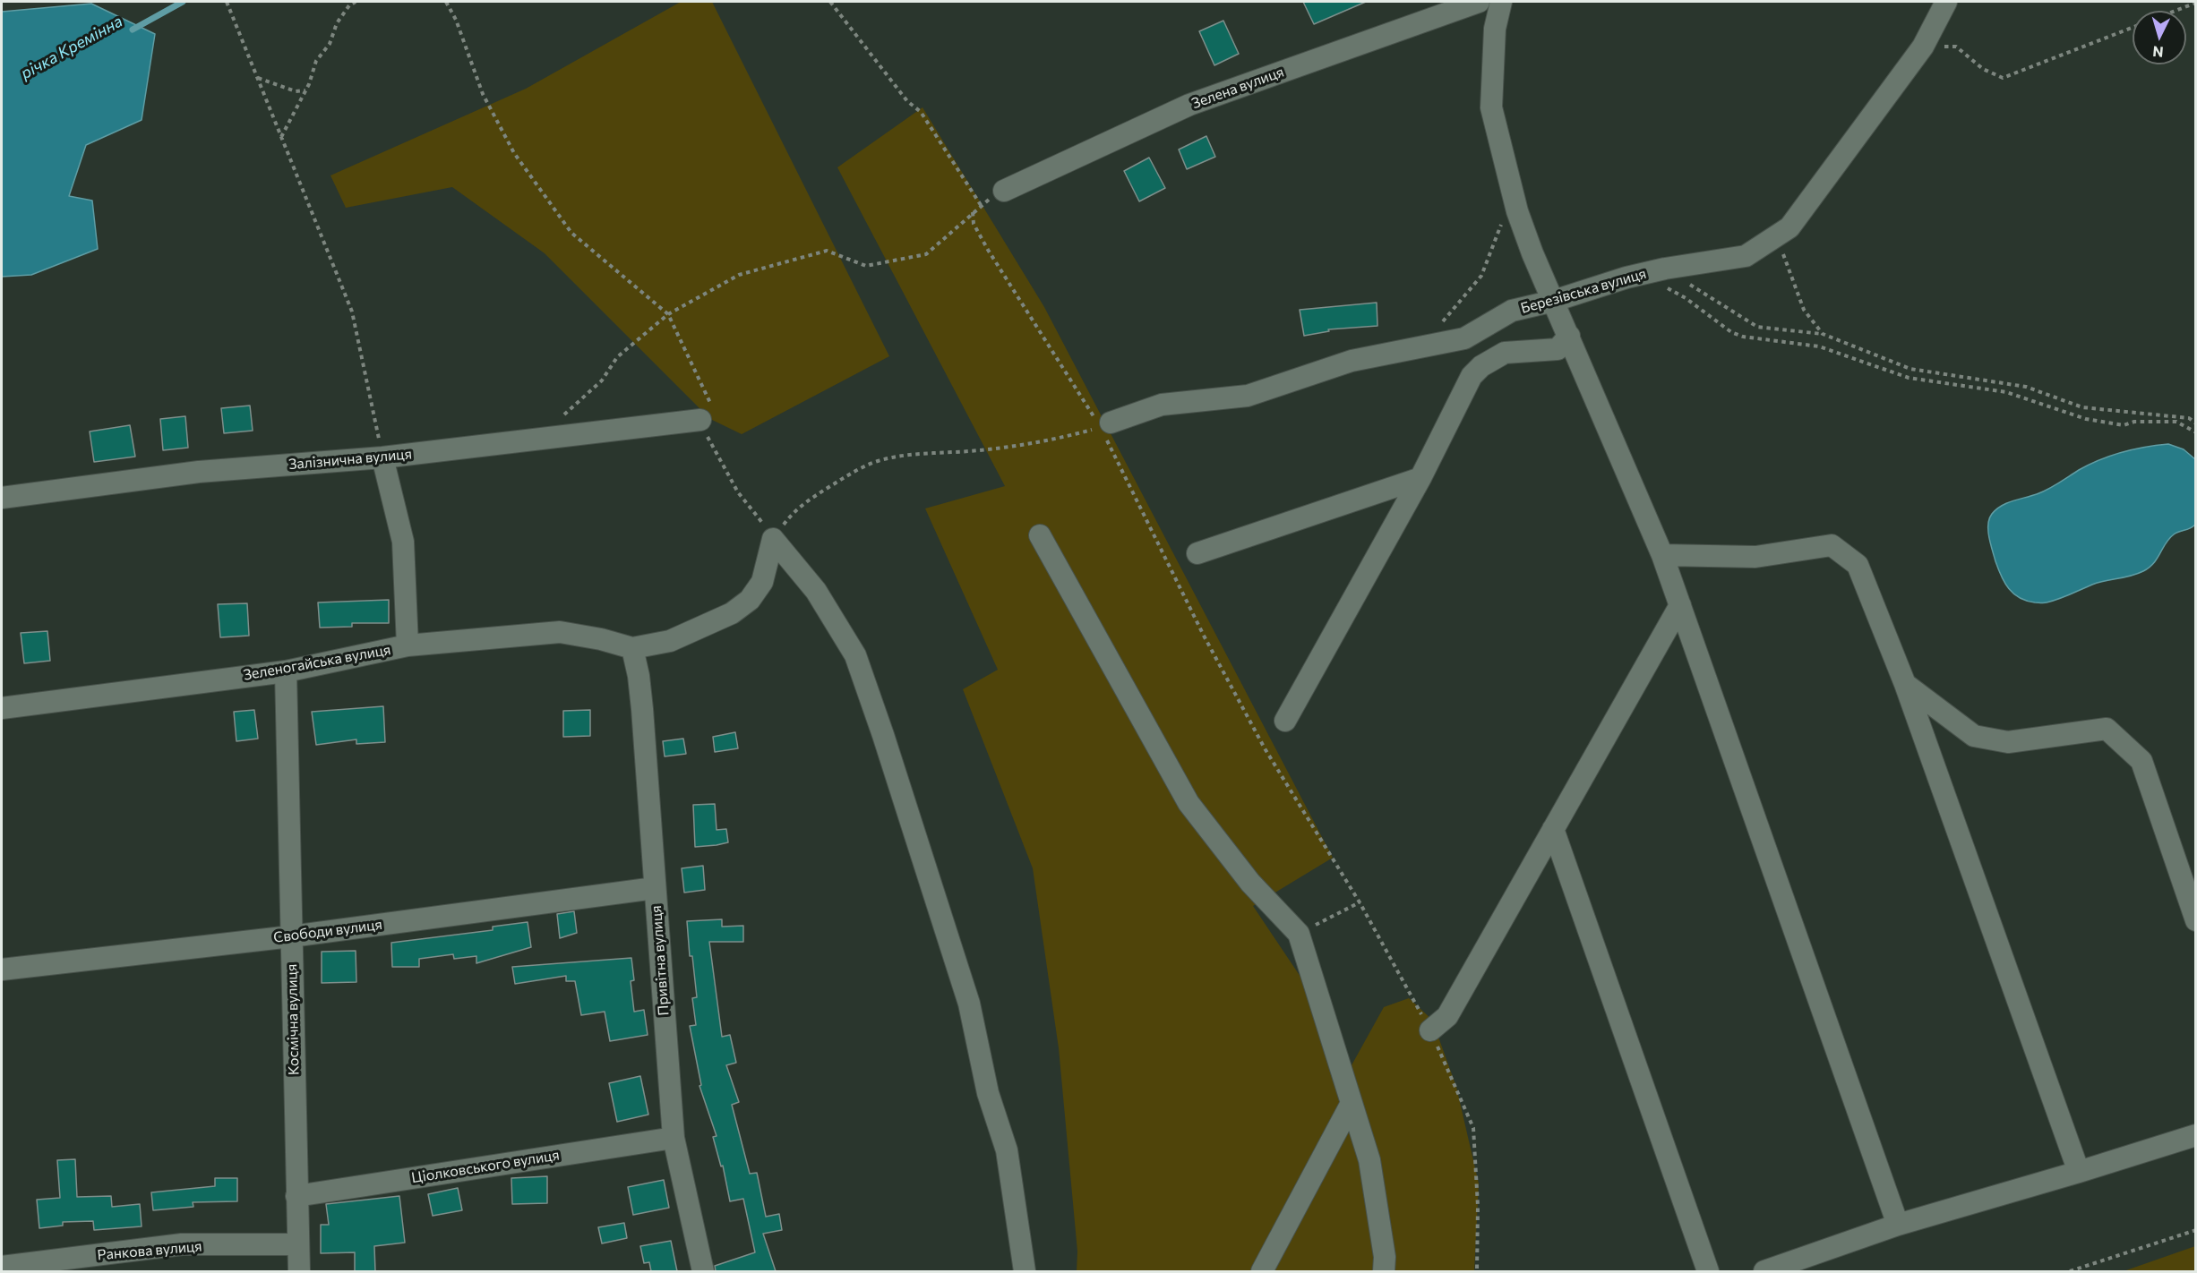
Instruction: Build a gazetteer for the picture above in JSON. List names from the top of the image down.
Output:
{
  "streets": {
    "street": [
      "Зелена вулиця",
      "Березівська вулиця",
      "Залізнична вулиця",
      "Зеленогайська вулиця",
      "Свободи вулиця",
      "Привітна вулиця",
      "Космічна вулиця",
      "Ціолковського вулиця",
      "Ранкова вулиця"
    ]
  },
  "crossings": [
    ["Зеленогайська вулиця", "Привітна вулиця"],
    ["Зеленогайська вулиця", "Космічна вулиця"],
    ["Свободи вулиця", "Привітна вулиця"],
    ["Свободи вулиця", "Космічна вулиця"],
    ["Привітна вулиця", "Ціолковського вулиця"],
    ["Космічна вулиця", "Ціолковського вулиця"],
    ["Космічна вулиця", "Ранкова вулиця"]
  ],
  "water": ["річка Кремінна"],
  "north": "bottom"
}
